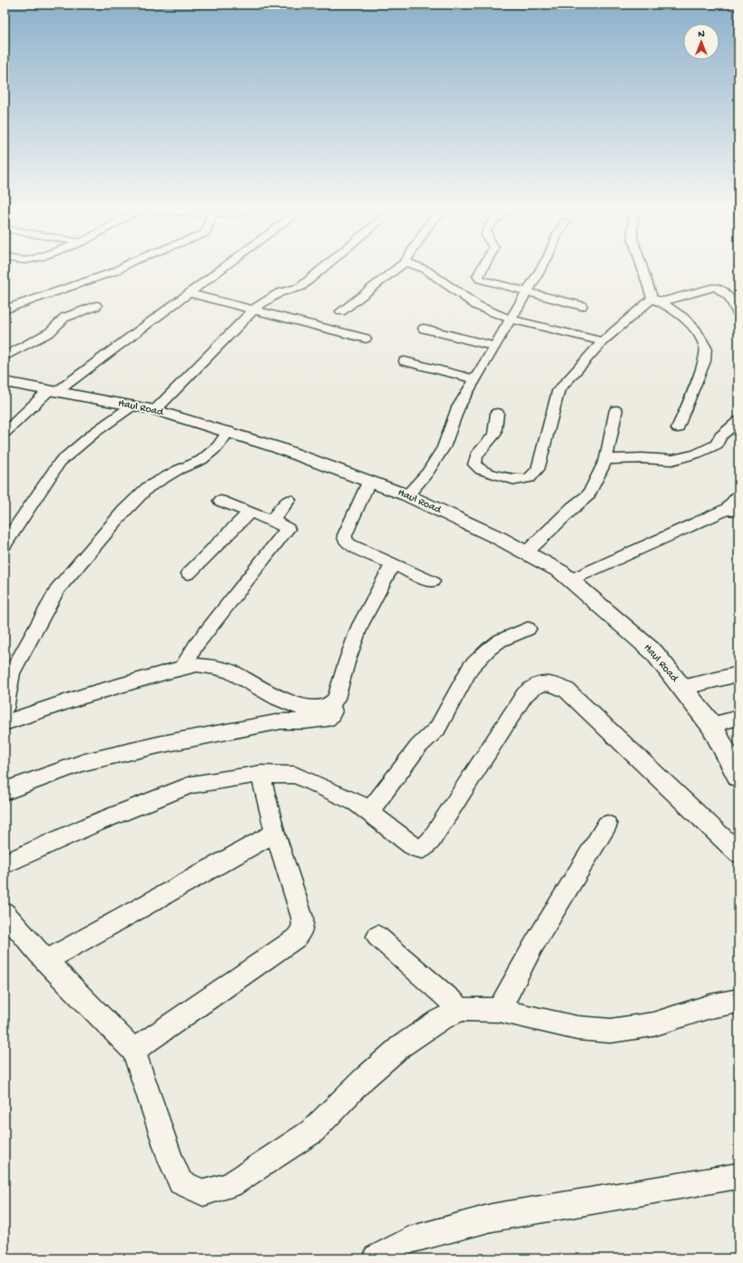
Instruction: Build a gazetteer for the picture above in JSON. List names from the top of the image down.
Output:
{
  "streets": {
    "main road": ["Haul Road"]
  },
  "north": "top"
}
